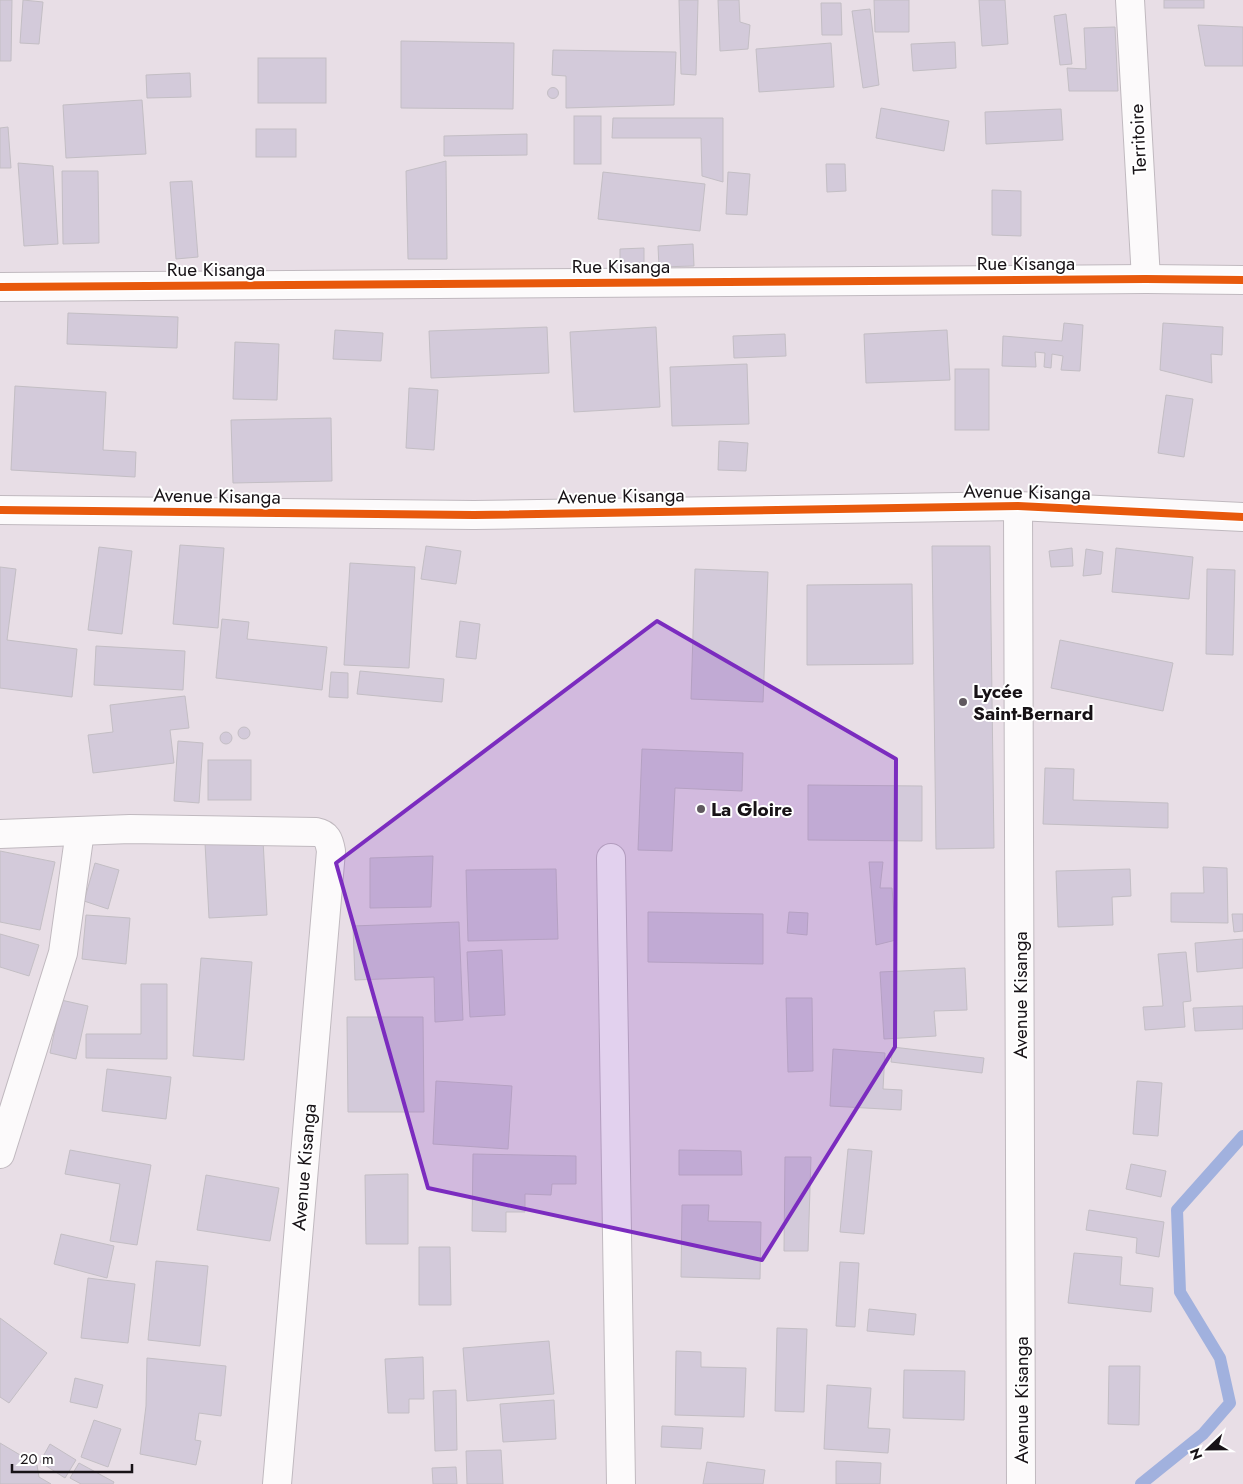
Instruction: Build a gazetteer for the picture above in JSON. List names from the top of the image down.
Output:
{
  "streets": {
    "street": ["Territoire", "Rue Kisanga", "Avenue Kisanga"]
  },
  "crossings": [
    ["Territoire", "Rue Kisanga"]
  ],
  "places": ["Lycée Saint-Bernard", "La Gloire"],
  "scale_bar": "20 m",
  "north": "left"
}
